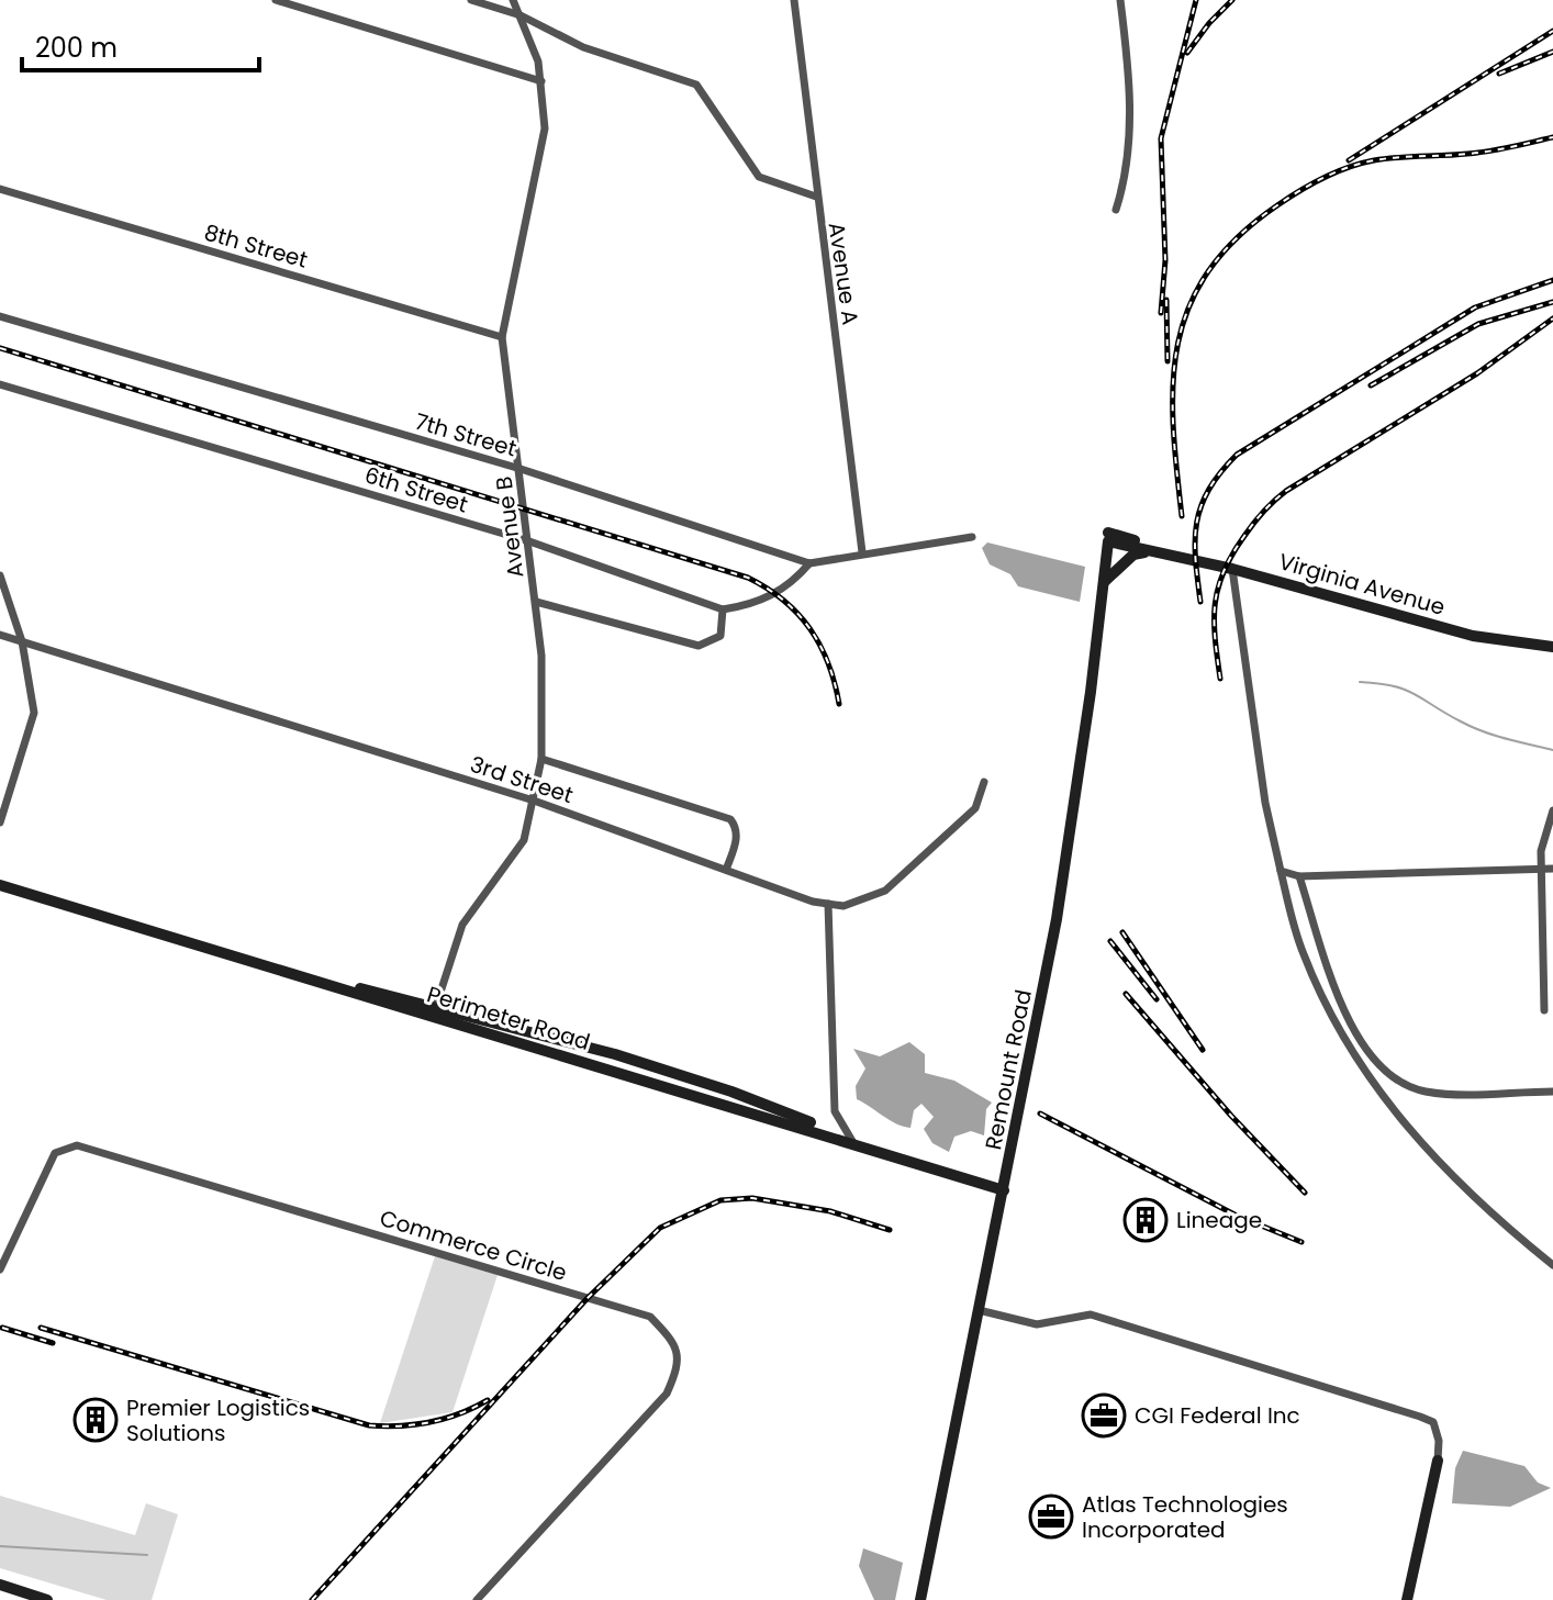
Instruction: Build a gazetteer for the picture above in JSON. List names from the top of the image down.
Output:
{
  "streets": {
    "main road": ["Virginia Avenue", "Perimeter Road", "Remount Road"],
    "street": [
      "8th Street",
      "Avenue A",
      "7th Street",
      "6th Street",
      "Avenue B",
      "3rd Street",
      "Commerce Circle"
    ]
  },
  "crossings": [
    ["8th Street", "Avenue B"],
    ["Avenue A", "7th Street"],
    ["7th Street", "Avenue B"],
    ["6th Street", "Avenue B"],
    ["Avenue B", "3rd Street"],
    ["Avenue B", "Perimeter Road"],
    ["Virginia Avenue", "Remount Road"],
    ["Perimeter Road", "Remount Road"]
  ],
  "places": {
    "building": ["Lineage", "Premier Logistics Solutions"],
    "office": ["CGI Federal Inc", "Atlas Technologies Incorporated"]
  },
  "scale_bar": "200 m"
}
